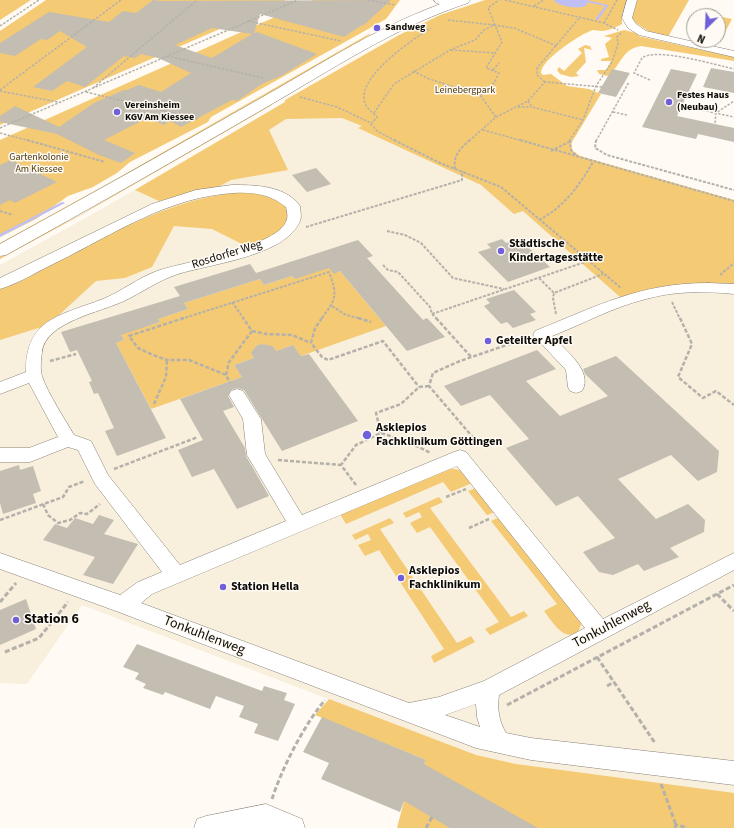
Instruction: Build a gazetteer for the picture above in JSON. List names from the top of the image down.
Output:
{
  "streets": {
    "street": ["Rosdorfer Weg", "Tonkuhlenweg"]
  },
  "parks": ["Leinebergpark", "Gartenkolonie Am Kiessee"],
  "places": [
    "Sandweg",
    "Festes Haus (Neubau)",
    "Vereinsheim KGV Am Kiessee",
    "Städtische Kindertagesstätte",
    "Geteilter Apfel",
    "Asklepios Fachklinikum Göttingen",
    "Asklepios Fachklinikum",
    "Station Hella",
    "Station 6"
  ],
  "north": "bottom left"
}
